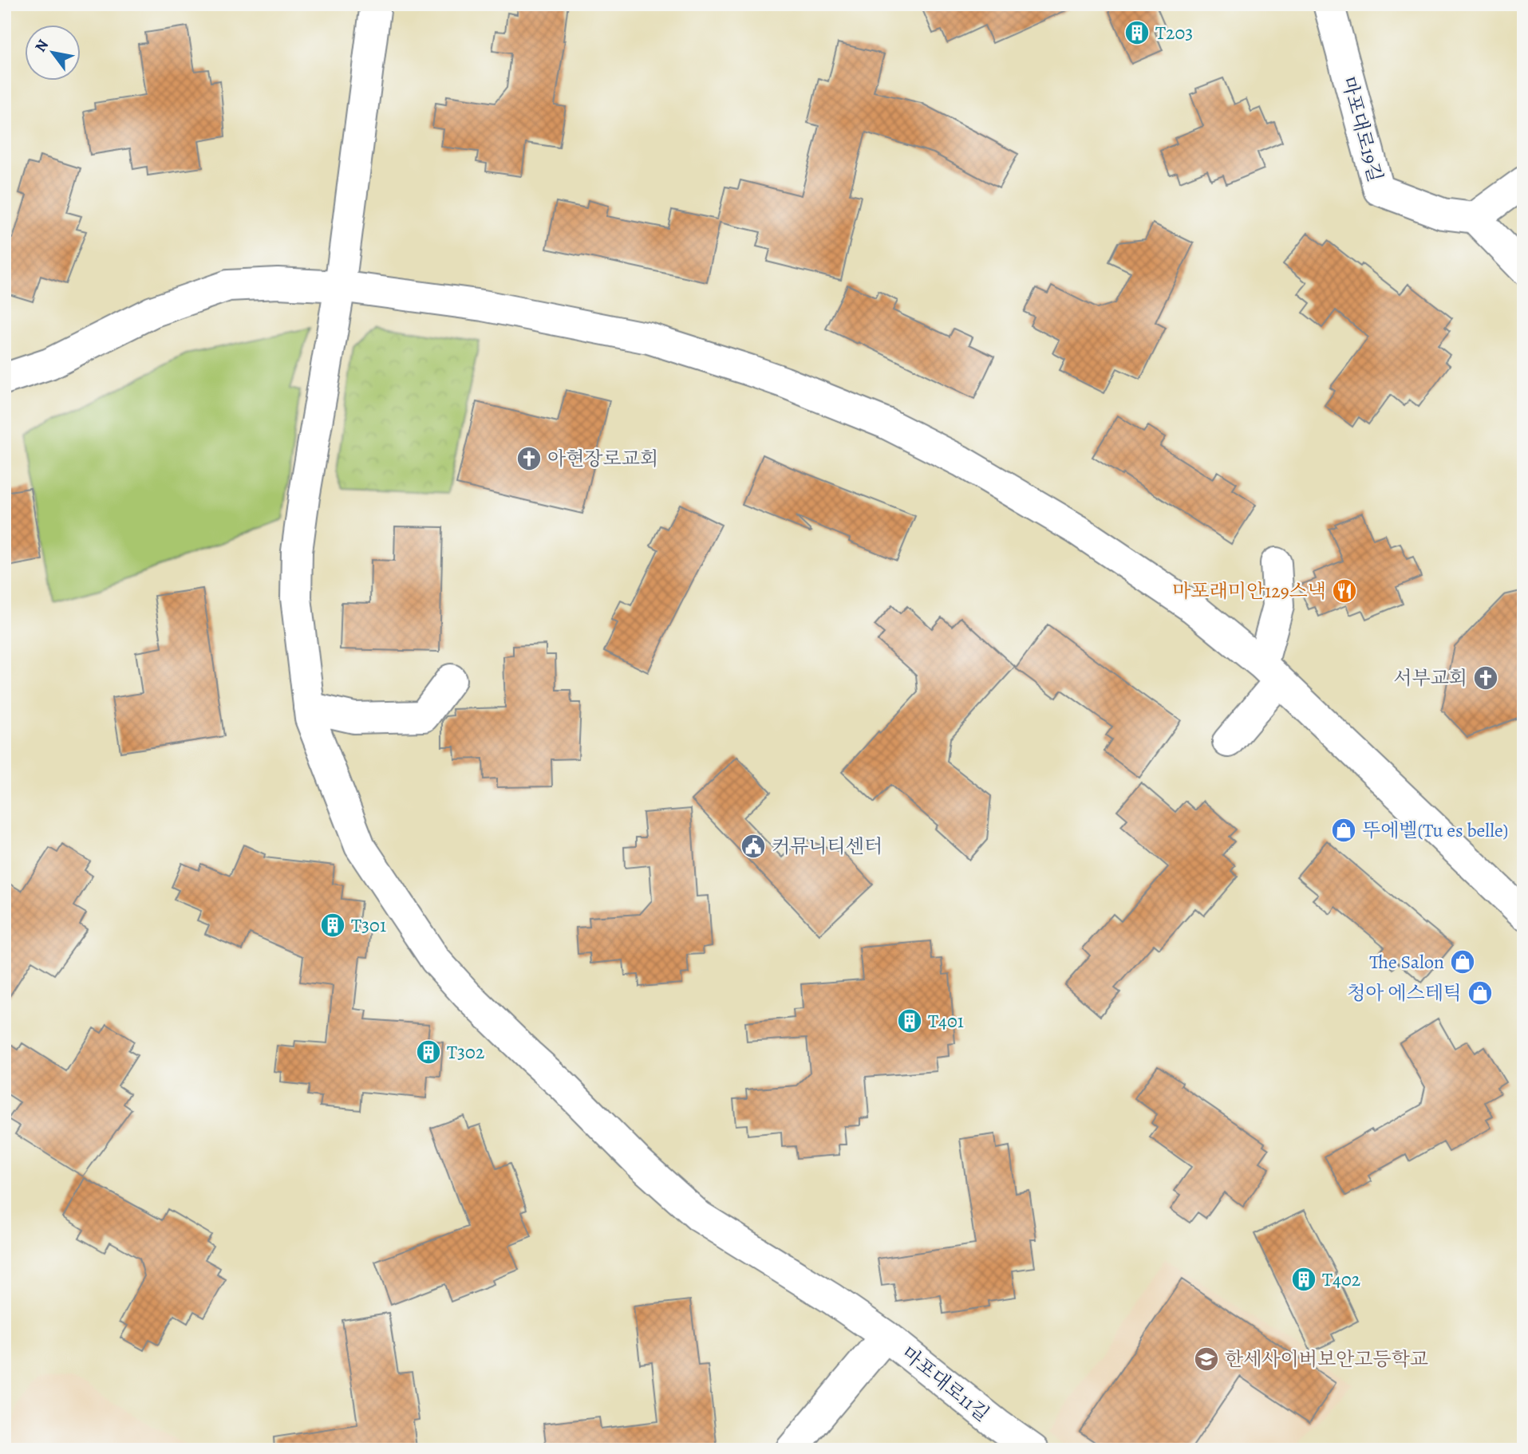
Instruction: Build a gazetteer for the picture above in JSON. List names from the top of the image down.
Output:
{
  "streets": {
    "street": ["마포대로19길", "마포대로11길"]
  },
  "places": {
    "building": [
      "T203",
      "T301",
      "T401",
      "T302",
      "T402"
    ],
    "church": ["아현장로교회", "서부교회"],
    "restaurant": ["마포래미안129스낵"],
    "shop": ["뚜에벨(Tu es belle)", "The Salon", "청아 에스테틱"],
    "public building": ["커뮤니티센터"],
    "school or university": ["한세사이버보안고등학교"]
  },
  "north": "top left"
}
